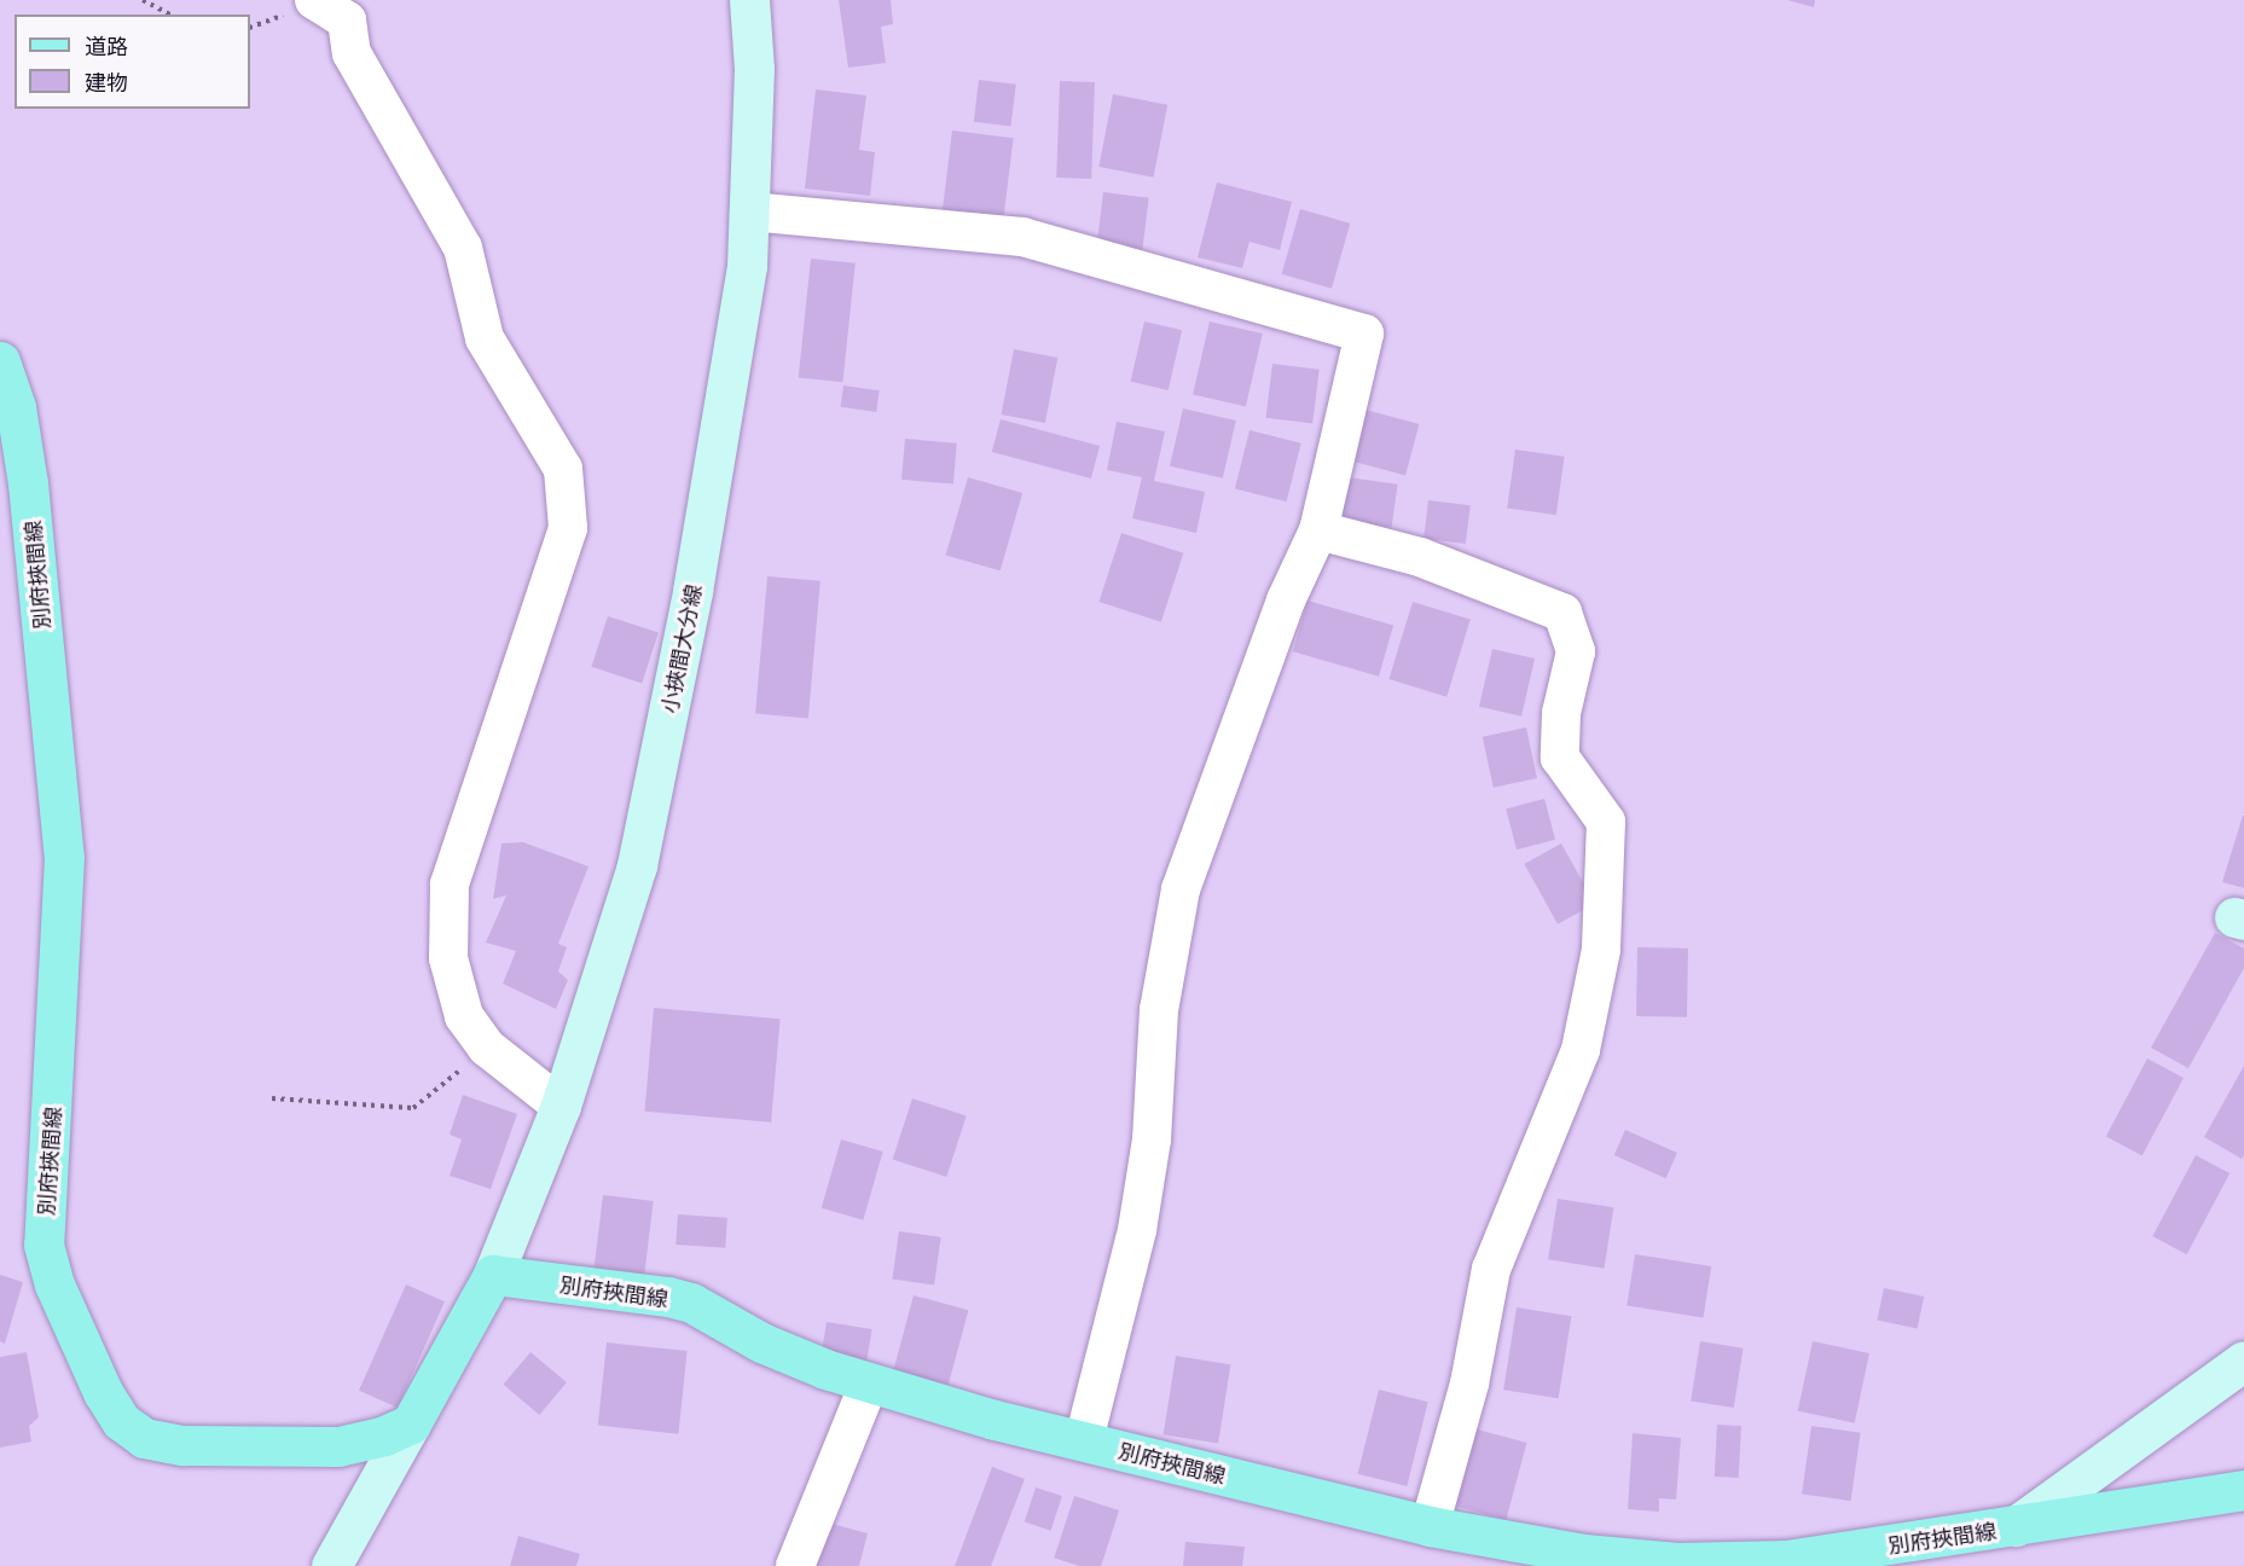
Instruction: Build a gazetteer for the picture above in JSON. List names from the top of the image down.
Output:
{
  "streets": {
    "main road": ["別府挾間線", "小挾間大分線"]
  },
  "crossings": [
    ["別府挾間線", "小挾間大分線"]
  ],
  "legend": ["道路", "建物"]
}
